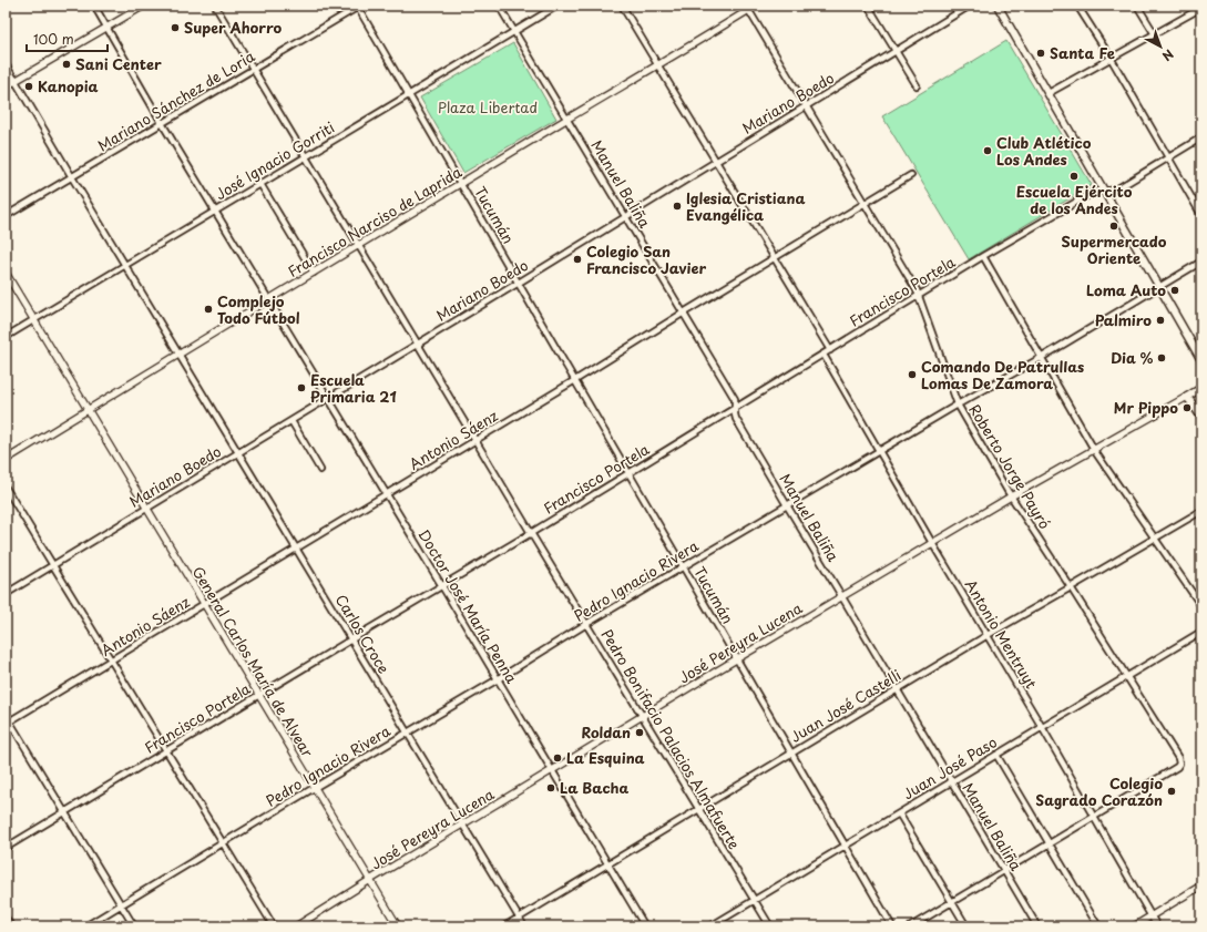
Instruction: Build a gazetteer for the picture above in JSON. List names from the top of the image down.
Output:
{
  "streets": {
    "main road": ["José Pereyra Lucena"],
    "street": [
      "Mariano Sánchez de Loria",
      "Mariano Boedo",
      "José Ignacio Gorriti",
      "Manuel Baliña",
      "Tucumán",
      "Francisco Narciso de Laprida",
      "Francisco Portela",
      "Antonio Sáenz",
      "Roberto Jorge Payró",
      "Pedro Ignacio Rivera",
      "Doctor José María Penna",
      "Carlos Croce",
      "Antonio Mentruyt",
      "General Carlos María de Alvear",
      "Juan José Castelli",
      "Pedro Bonifacio Palacios Almafuerte",
      "Juan José Paso"
    ]
  },
  "crossings": [
    ["Mariano Sánchez de Loria", "Tucumán"],
    ["Mariano Sánchez de Loria", "Doctor José María Penna"],
    ["Mariano Sánchez de Loria", "Carlos Croce"],
    ["Mariano Sánchez de Loria", "Pedro Bonifacio Palacios Almafuerte"],
    ["Mariano Boedo", "Manuel Baliña"],
    ["Mariano Boedo", "Tucumán"],
    ["Mariano Boedo", "Roberto Jorge Payró"],
    ["Mariano Boedo", "Doctor José María Penna"],
    ["Mariano Boedo", "Carlos Croce"],
    ["Mariano Boedo", "General Carlos María de Alvear"],
    ["Mariano Boedo", "Pedro Bonifacio Palacios Almafuerte"],
    ["José Ignacio Gorriti", "Manuel Baliña"],
    ["José Ignacio Gorriti", "Tucumán"],
    ["José Ignacio Gorriti", "Doctor José María Penna"],
    ["José Ignacio Gorriti", "Carlos Croce"],
    ["José Ignacio Gorriti", "General Carlos María de Alvear"],
    ["José Ignacio Gorriti", "Pedro Bonifacio Palacios Almafuerte"],
    ["Manuel Baliña", "Francisco Narciso de Laprida"],
    ["Manuel Baliña", "Francisco Portela"],
    ["Manuel Baliña", "Antonio Sáenz"],
    ["Manuel Baliña", "Pedro Ignacio Rivera"],
    ["Manuel Baliña", "José Pereyra Lucena"],
    ["Manuel Baliña", "Juan José Castelli"],
    ["Manuel Baliña", "Juan José Paso"],
    ["Tucumán", "Francisco Narciso de Laprida"],
    ["Tucumán", "Francisco Portela"],
    ["Tucumán", "Antonio Sáenz"],
    ["Tucumán", "Pedro Ignacio Rivera"],
    ["Tucumán", "José Pereyra Lucena"],
    ["Tucumán", "Juan José Castelli"],
    ["Tucumán", "Juan José Paso"],
    ["Francisco Narciso de Laprida", "Roberto Jorge Payró"],
    ["Francisco Narciso de Laprida", "Doctor José María Penna"],
    ["Francisco Narciso de Laprida", "Carlos Croce"],
    ["Francisco Narciso de Laprida", "General Carlos María de Alvear"],
    ["Francisco Narciso de Laprida", "Pedro Bonifacio Palacios Almafuerte"],
    ["Francisco Portela", "Roberto Jorge Payró"],
    ["Francisco Portela", "Doctor José María Penna"],
    ["Francisco Portela", "Carlos Croce"],
    ["Francisco Portela", "Antonio Mentruyt"],
    ["Francisco Portela", "General Carlos María de Alvear"],
    ["Francisco Portela", "Pedro Bonifacio Palacios Almafuerte"],
    ["Antonio Sáenz", "Roberto Jorge Payró"],
    ["Antonio Sáenz", "Doctor José María Penna"],
    ["Antonio Sáenz", "Carlos Croce"],
    ["Antonio Sáenz", "General Carlos María de Alvear"],
    ["Antonio Sáenz", "Pedro Bonifacio Palacios Almafuerte"],
    ["Roberto Jorge Payró", "Pedro Ignacio Rivera"],
    ["Roberto Jorge Payró", "Antonio Mentruyt"],
    ["Roberto Jorge Payró", "José Pereyra Lucena"],
    ["Roberto Jorge Payró", "Juan José Castelli"],
    ["Roberto Jorge Payró", "Juan José Paso"],
    ["Pedro Ignacio Rivera", "Doctor José María Penna"],
    ["Pedro Ignacio Rivera", "Carlos Croce"],
    ["Pedro Ignacio Rivera", "Antonio Mentruyt"],
    ["Pedro Ignacio Rivera", "General Carlos María de Alvear"],
    ["Pedro Ignacio Rivera", "Pedro Bonifacio Palacios Almafuerte"],
    ["Doctor José María Penna", "José Pereyra Lucena"],
    ["Doctor José María Penna", "Juan José Castelli"],
    ["Carlos Croce", "José Pereyra Lucena"],
    ["Carlos Croce", "Juan José Castelli"],
    ["Antonio Mentruyt", "José Pereyra Lucena"],
    ["Antonio Mentruyt", "Juan José Castelli"],
    ["Antonio Mentruyt", "Juan José Paso"],
    ["José Pereyra Lucena", "General Carlos María de Alvear"],
    ["José Pereyra Lucena", "Pedro Bonifacio Palacios Almafuerte"],
    ["Juan José Castelli", "Pedro Bonifacio Palacios Almafuerte"],
    ["Pedro Bonifacio Palacios Almafuerte", "Juan José Paso"]
  ],
  "parks": ["Plaza Libertad"],
  "places": [
    "Super Ahorro",
    "Santa Fe",
    "Sani Center",
    "Kanopia",
    "Club Atlético Los Andes",
    "Escuela Ejército de los Andes",
    "Iglesia Cristiana Evangélica",
    "Supermercado Oriente",
    "Colegio San Francisco Javier",
    "Loma Auto",
    "Complejo Todo Fútbol",
    "Palmiro",
    "Dia %",
    "Comando De Patrullas Lomas De Zamora",
    "Escuela Primaria 21",
    "Mr Pippo",
    "Roldan",
    "La Esquina",
    "La Bacha",
    "Colegio Sagrado Corazón"
  ],
  "scale_bar": "100 m",
  "north": "bottom right"
}
